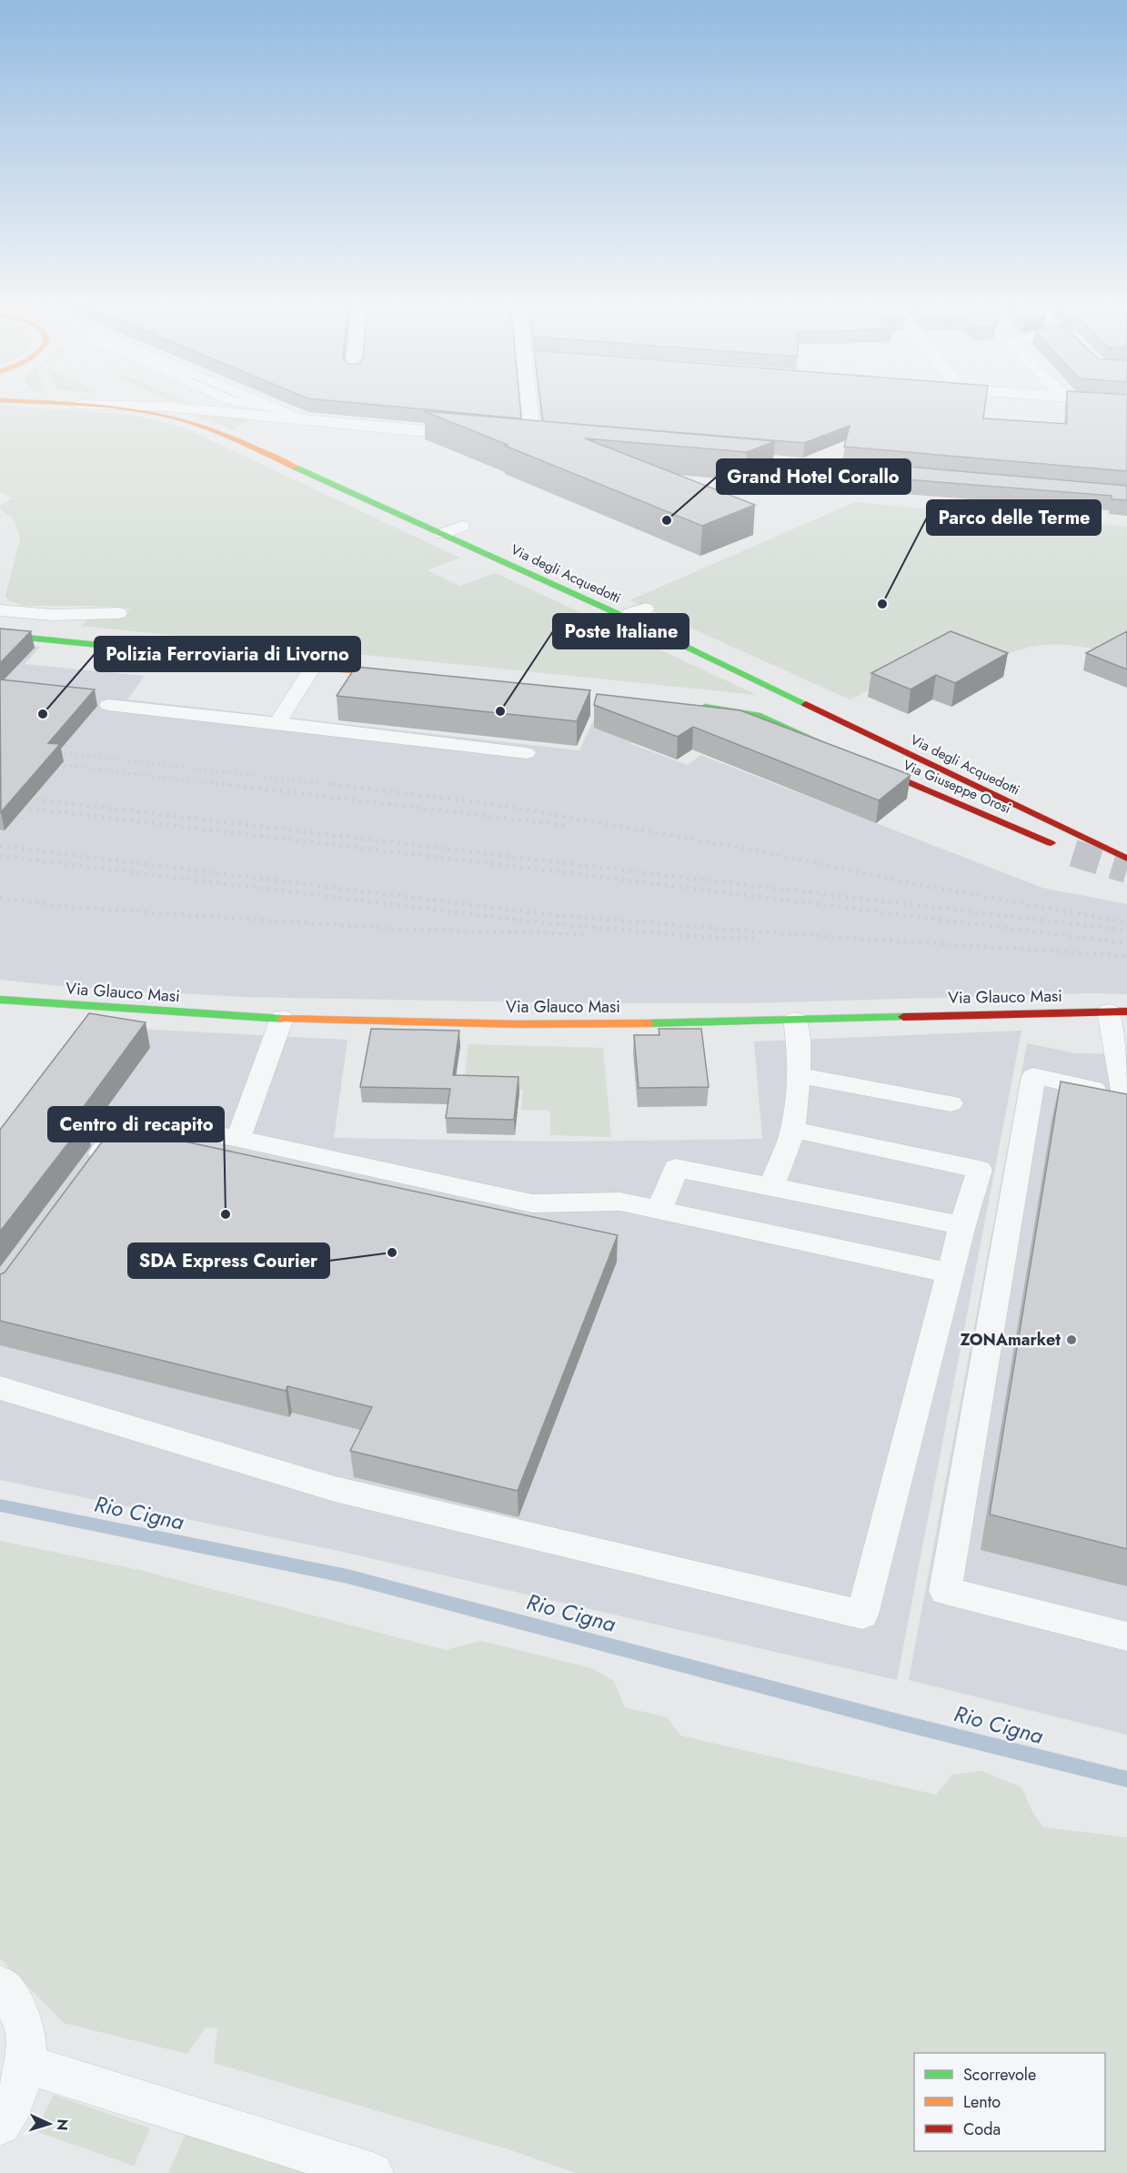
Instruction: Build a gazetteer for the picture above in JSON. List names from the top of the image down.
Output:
{
  "streets": {
    "main road": ["Via degli Acquedotti", "Via Giuseppe Orosi", "Via Glauco Masi"]
  },
  "water": ["Rio Cigna"],
  "places": [
    "Grand Hotel Corallo",
    "Parco delle Terme",
    "Poste Italiane",
    "Polizia Ferroviaria di Livorno",
    "Centro di recapito",
    "SDA Express Courier",
    "ZONAmarket"
  ],
  "legend": ["Scorrevole", "Lento", "Coda"],
  "north": "right"
}
